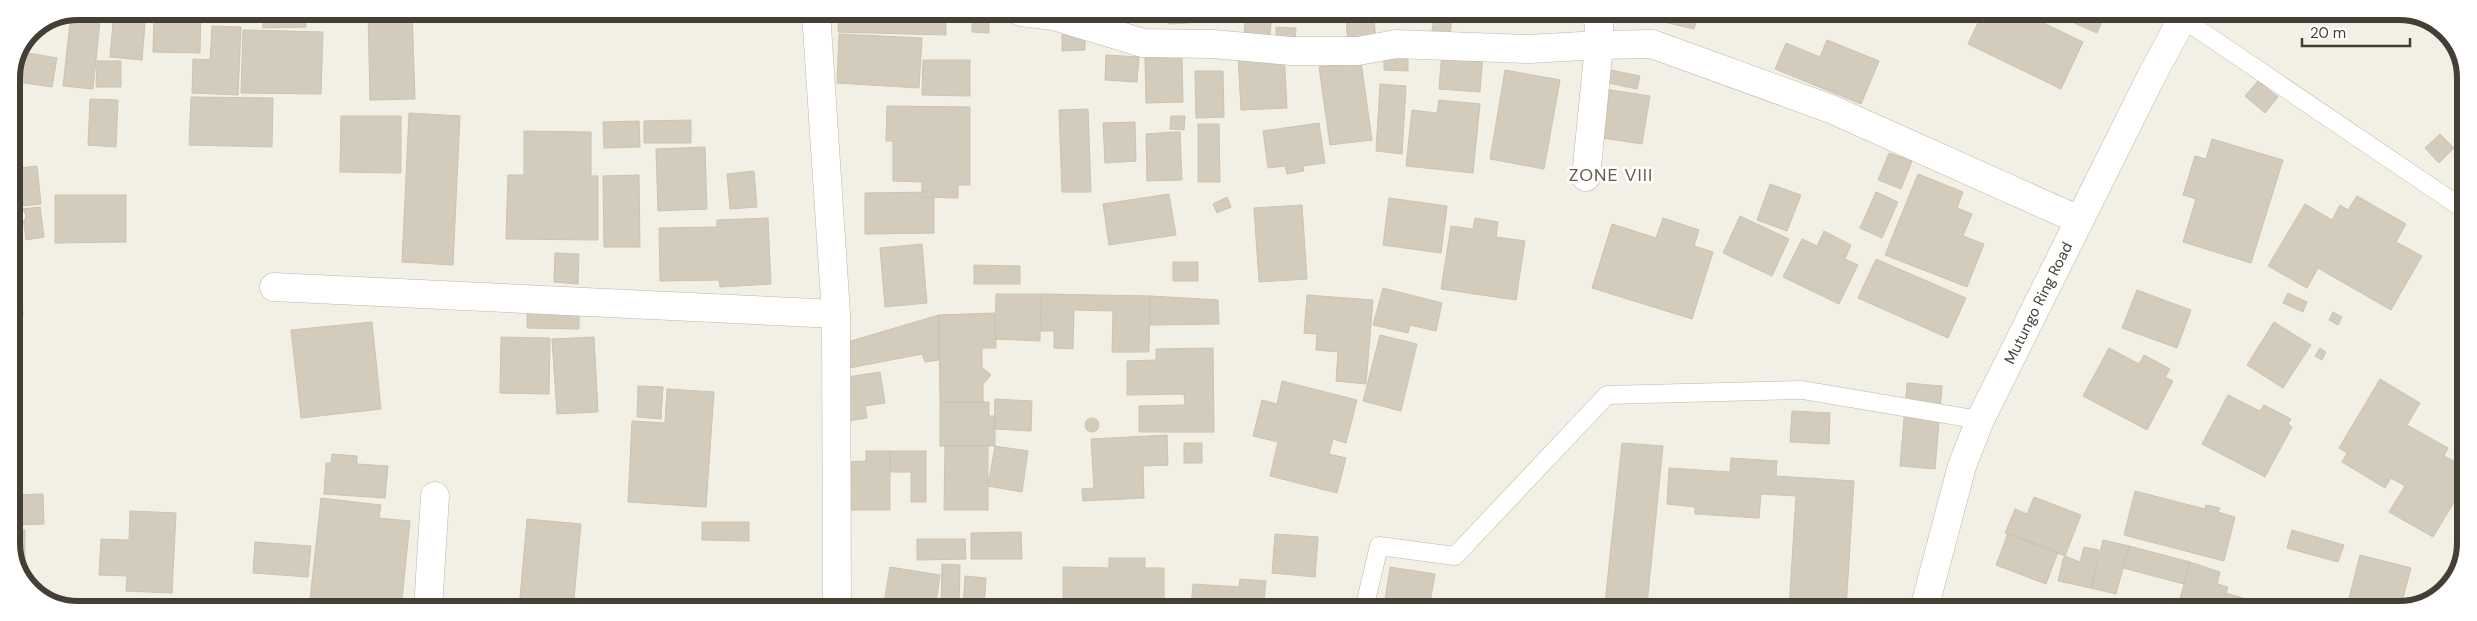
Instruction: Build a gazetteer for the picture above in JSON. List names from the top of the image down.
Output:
{
  "streets": {
    "street": ["Mutungo Ring Road"]
  },
  "districts": ["ZONE VIII"],
  "scale_bar": "20 m"
}
